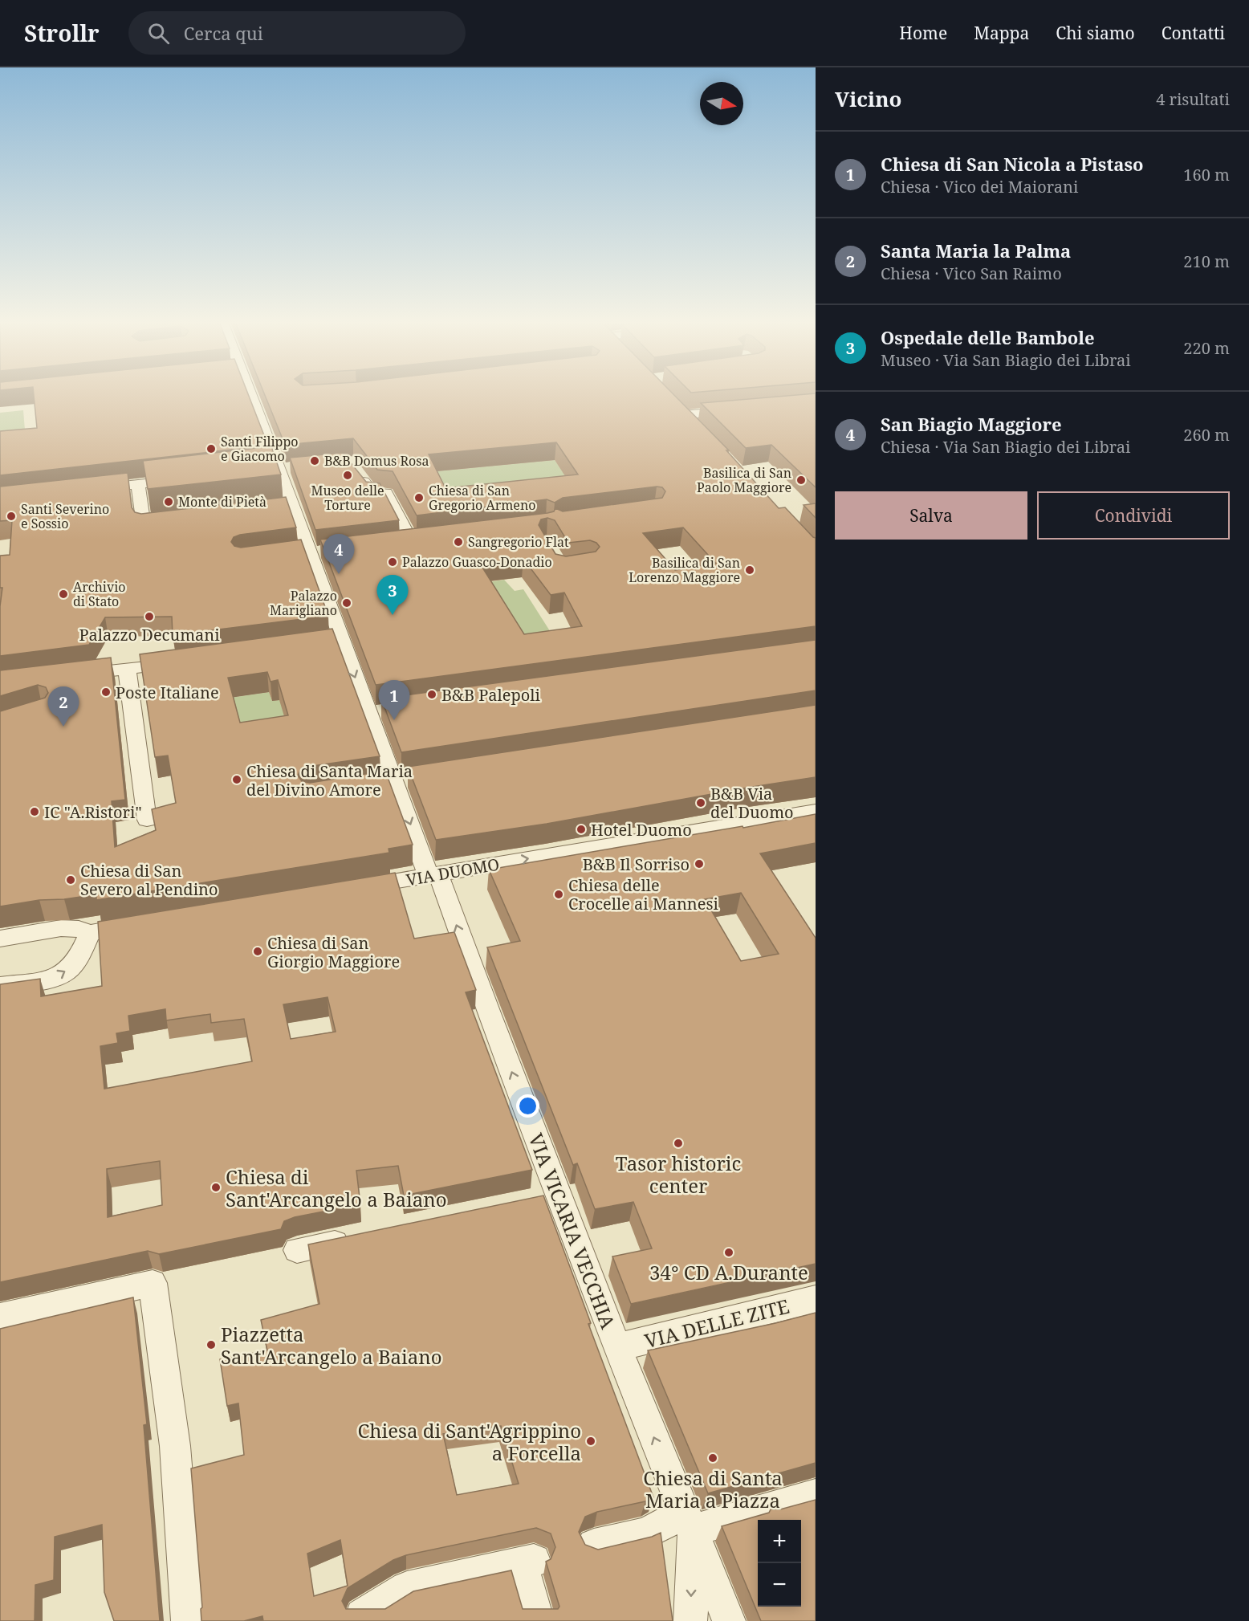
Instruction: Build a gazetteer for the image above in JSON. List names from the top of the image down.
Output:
{
  "streets": {
    "street": ["VIA DUOMO", "VIA VICARIA VECCHIA", "VIA DELLE ZITE"]
  },
  "crossings": [
    ["VIA DUOMO", "VIA VICARIA VECCHIA"],
    ["VIA VICARIA VECCHIA", "VIA DELLE ZITE"]
  ],
  "one_way": ["VIA DUOMO"],
  "places": [
    "Santi Filippo e Giacomo",
    "B&B Domus Rosa",
    "Museo delle Torture",
    "Basilica di San Paolo Maggiore",
    "Chiesa di San Gregorio Armeno",
    "Monte di Pietà",
    "Santi Severino e Sossio",
    "Sangregorio Flat",
    "Palazzo Guasco-Donadio",
    "Basilica di San Lorenzo Maggiore",
    "Archivio di Stato",
    "Palazzo Marigliano",
    "Palazzo Decumani",
    "Poste Italiane",
    "B&B Palepoli",
    "Chiesa di Santa Maria del Divino Amore",
    "B&B Via del Duomo",
    "IC \"A.Ristori\"",
    "Hotel Duomo",
    "B&B Il Sorriso",
    "Chiesa di San Severo al Pendino",
    "Chiesa delle Crocelle ai Mannesi",
    "Chiesa di San Giorgio Maggiore",
    "Tasor historic center",
    "Chiesa di Sant'Arcangelo a Baiano",
    "34° CD A.Durante",
    "Piazzetta Sant'Arcangelo a Baiano",
    "Chiesa di Sant'Agrippino a Forcella",
    "Chiesa di Santa Maria a Piazza"
  ],
  "north": "right",
  "page": {
    "header": "Strollr",
    "search": "Cerca qui",
    "nav": [
      "Home",
      "Mappa",
      "Chi siamo",
      "Contatti"
    ],
    "heading": ["Vicino", "4 risultati"],
    "list": [
      {
        "mark": "1",
        "name": "Chiesa di San Nicola a Pistaso",
        "note": "Chiesa · Vico dei Maiorani",
        "value": "160 m"
      },
      {
        "mark": "2",
        "name": "Santa Maria la Palma",
        "note": "Chiesa · Vico San Raimo",
        "value": "210 m"
      },
      {
        "mark": "3",
        "name": "Ospedale delle Bambole",
        "note": "Museo · Via San Biagio dei Librai",
        "value": "220 m"
      },
      {
        "mark": "4",
        "name": "San Biagio Maggiore",
        "note": "Chiesa · Via San Biagio dei Librai",
        "value": "260 m"
      }
    ],
    "buttons": ["Salva", "Condividi"],
    "pins": [
      "4",
      "3",
      "1",
      "2"
    ],
    "map_buttons": ["+", "−"]
  }
}
